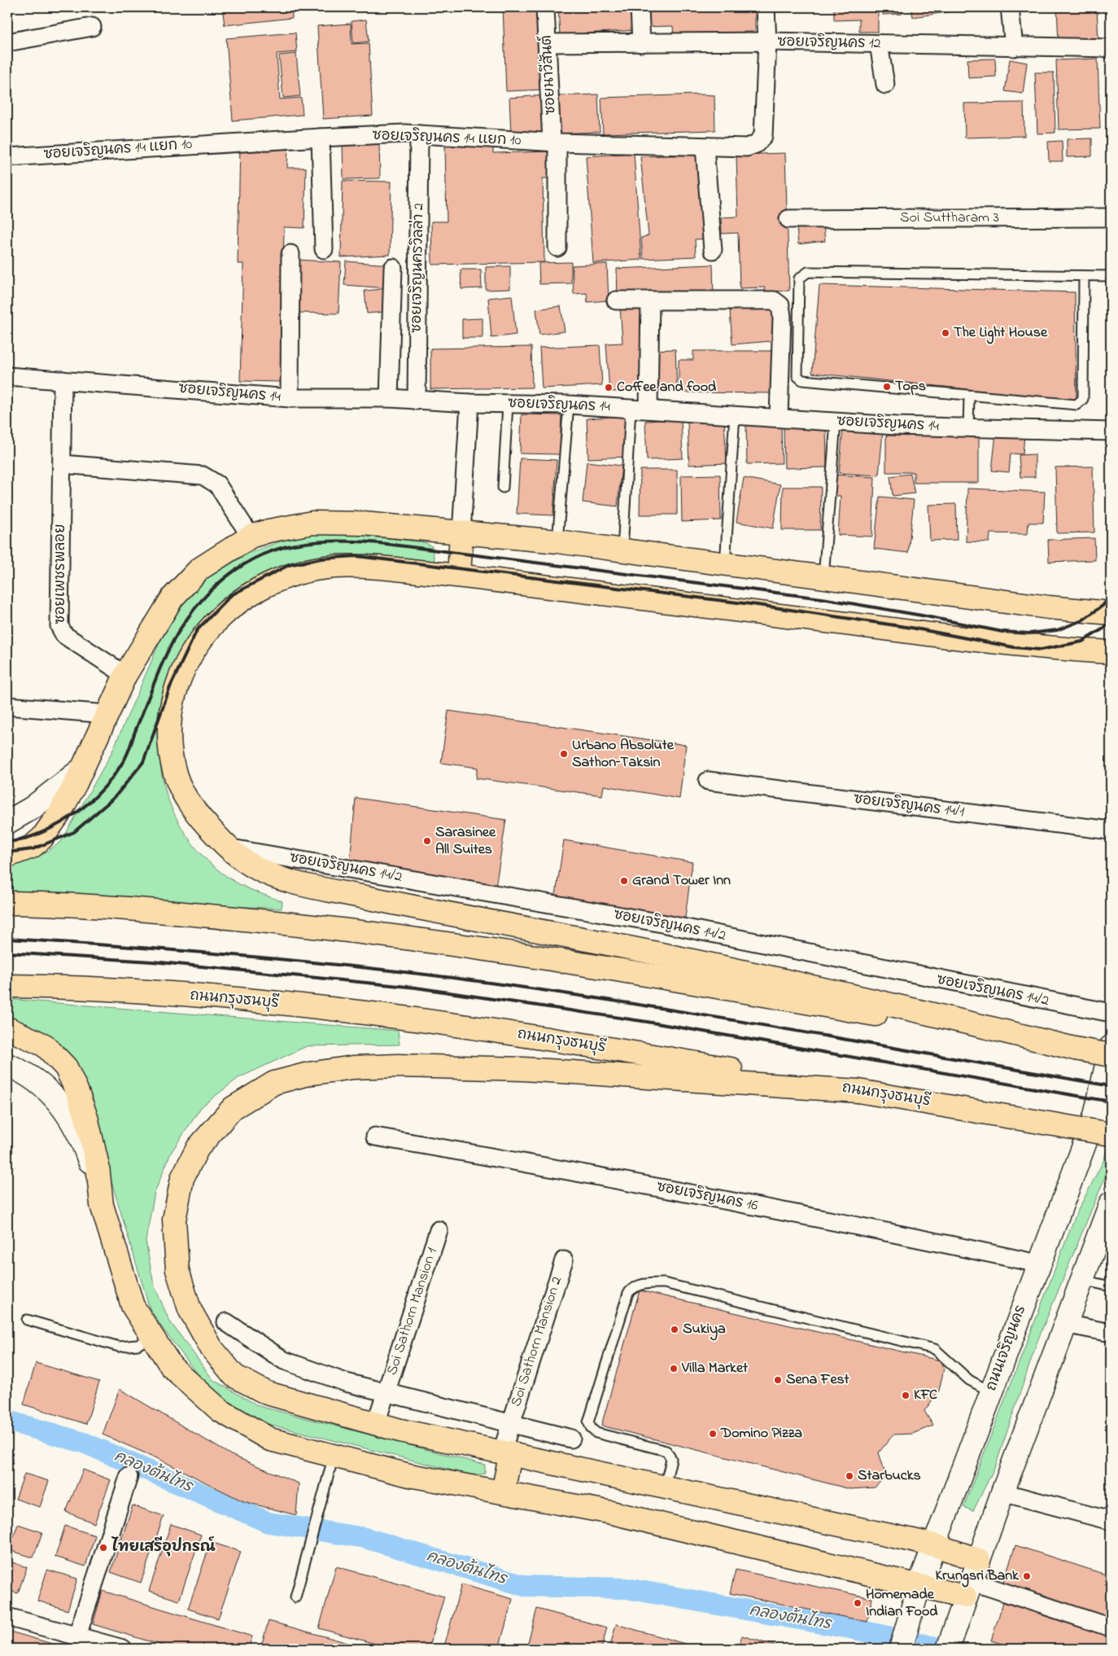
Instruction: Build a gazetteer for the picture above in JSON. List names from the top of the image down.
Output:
{
  "streets": {
    "main road": ["ถนนกรุงธนบุรี", "ถนนเจริญนคร"],
    "street": [
      "ซอยเจริญนคร 12",
      "ซอยนาวีสันต์",
      "ซอยเจริญนคร 14 แยก 10",
      "Soi Suttharam 3",
      "ซอยเจริญนครวิลล่า 2",
      "ซอยเจริญนคร 14",
      "ซอยเพชรพลอย",
      "ซอยเจริญนคร 14/1",
      "ซอยเจริญนคร 14/2",
      "ซอยเจริญนคร 16",
      "Soi Sathorn Mansion 1",
      "Soi Sathorn Mansion 2"
    ]
  },
  "crossings": [
    ["ซอยเจริญนคร 12", "ซอยนาวีสันต์"],
    ["ซอยเจริญนคร 12", "ซอยเจริญนคร 14 แยก 10"],
    ["ซอยนาวีสันต์", "ซอยเจริญนคร 14 แยก 10"],
    ["ซอยเจริญนคร 14 แยก 10", "ซอยเจริญนครวิลล่า 2"],
    ["ซอยเจริญนครวิลล่า 2", "ซอยเจริญนคร 14"],
    ["ซอยเจริญนคร 14", "ซอยเพชรพลอย"],
    ["ซอยเจริญนคร 16", "ถนนเจริญนคร"]
  ],
  "water": ["คลองต้นไทร"],
  "places": [
    "The Light House",
    "Tops",
    "Coffee and food",
    "Urbano Absolute Sathon–Taksin",
    "Sarasinee All Suites",
    "Grand Tower Inn",
    "Sukiya",
    "Villa Market",
    "Sena Fest",
    "KFC",
    "Domino Pizza",
    "Starbucks",
    "ไทยเสรีอุปกรณ์",
    "Krungsri Bank",
    "Homemade Indian Food"
  ]
}
